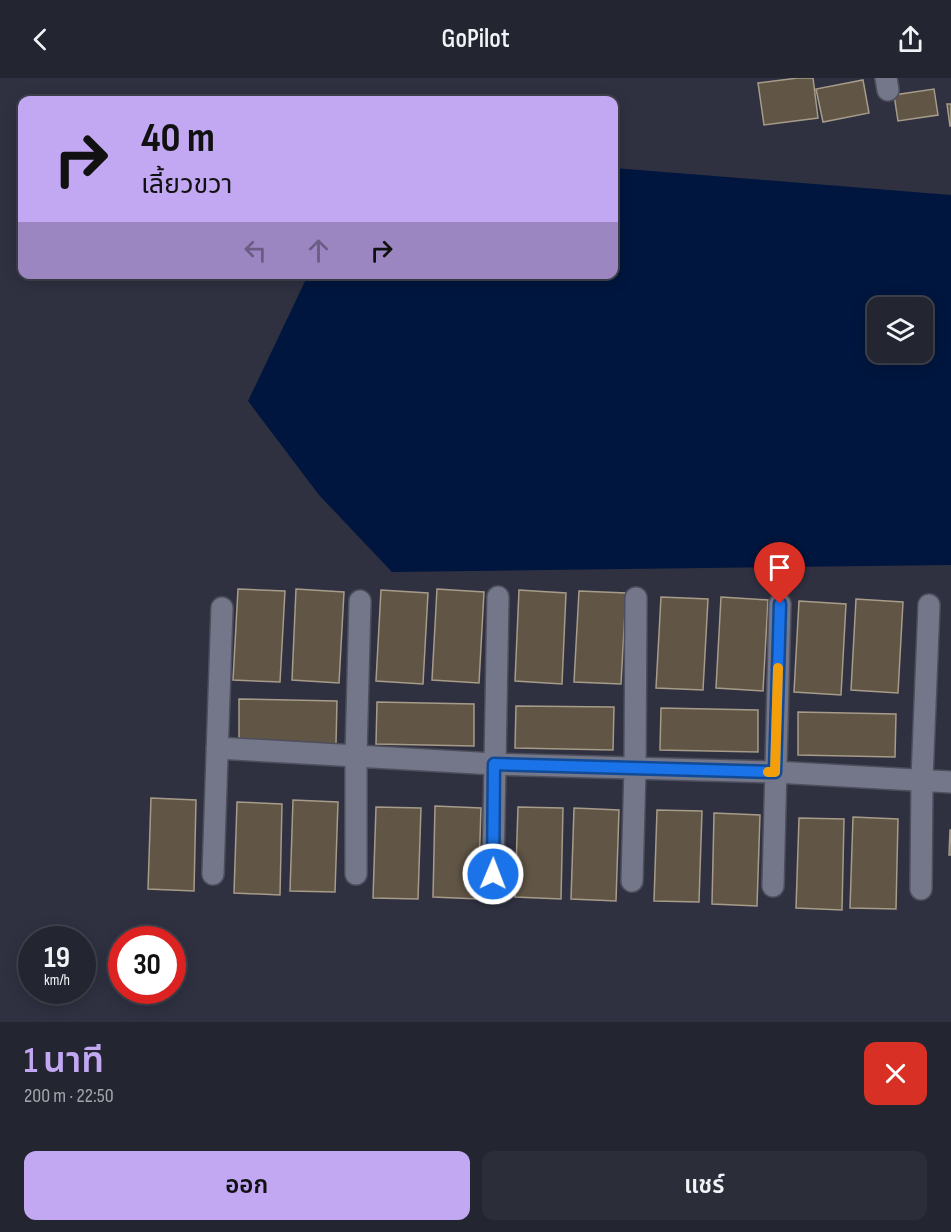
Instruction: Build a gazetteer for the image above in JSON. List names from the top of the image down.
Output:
{
  "page": {
    "header": "GoPilot",
    "turn": ["40 m", "เลี้ยวขวา"],
    "speed": "19 km/h",
    "limit": "30",
    "heading": ["1 นาที", "200 m · 22:50"],
    "buttons": ["ออก", "แชร์"]
  }
}
